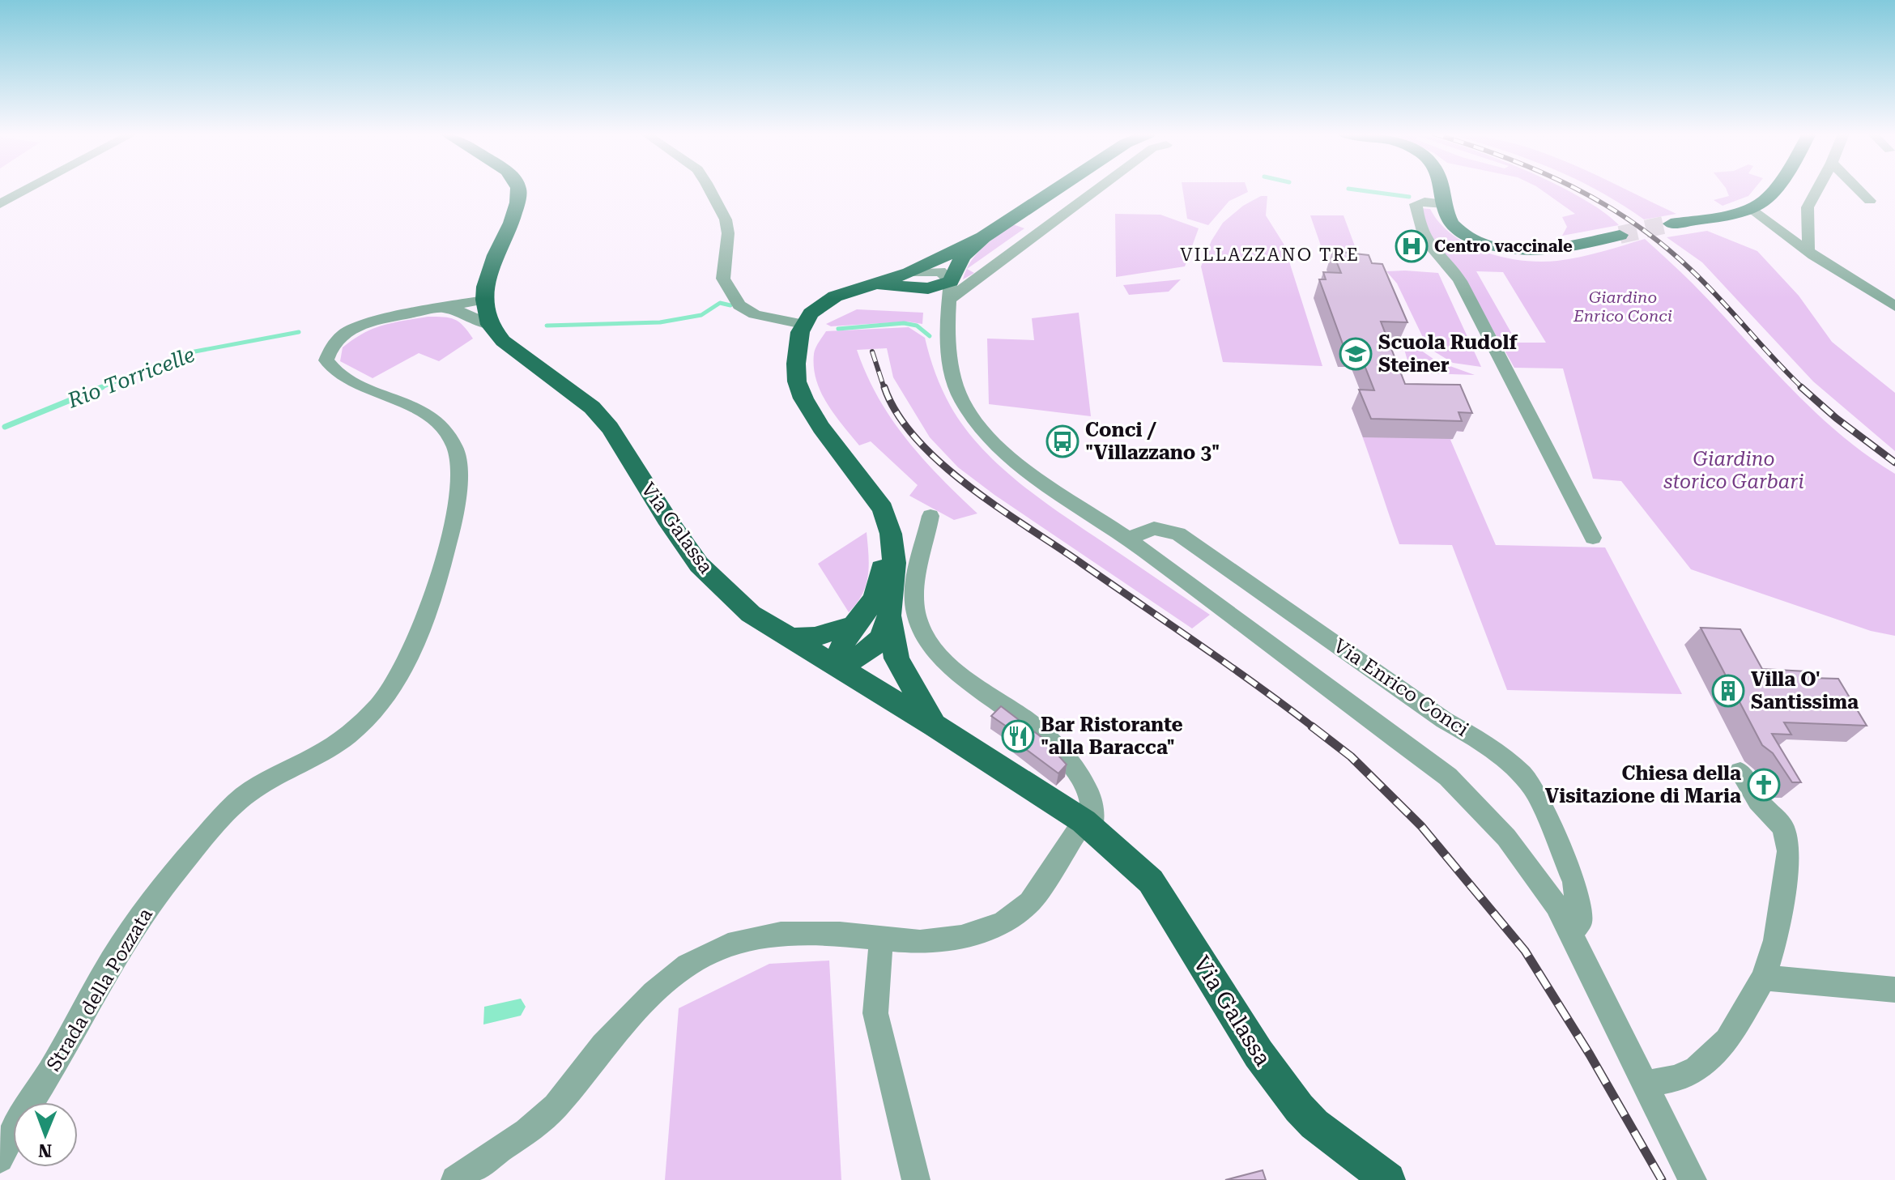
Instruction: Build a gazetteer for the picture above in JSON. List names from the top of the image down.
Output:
{
  "streets": {
    "main road": ["Via Galassa"],
    "street": ["Via Enrico Conci", "Strada della Pozzata"]
  },
  "crossings": [
    ["Via Galassa", "Strada della Pozzata"]
  ],
  "districts": ["VILLAZZANO TRE"],
  "water": ["Rio Torricelle"],
  "parks": ["Giardino Enrico Conci", "Giardino storico Garbari"],
  "places": {
    "hospital": ["Centro vaccinale"],
    "school or university": ["Scuola Rudolf Steiner"],
    "bus stop": ["Conci / \"Villazzano 3\""],
    "building": ["Villa O' Santissima"],
    "restaurant": ["Bar Ristorante \"alla Baracca\""],
    "church": ["Chiesa della Visitazione di Maria"]
  },
  "north": "bottom"
}
